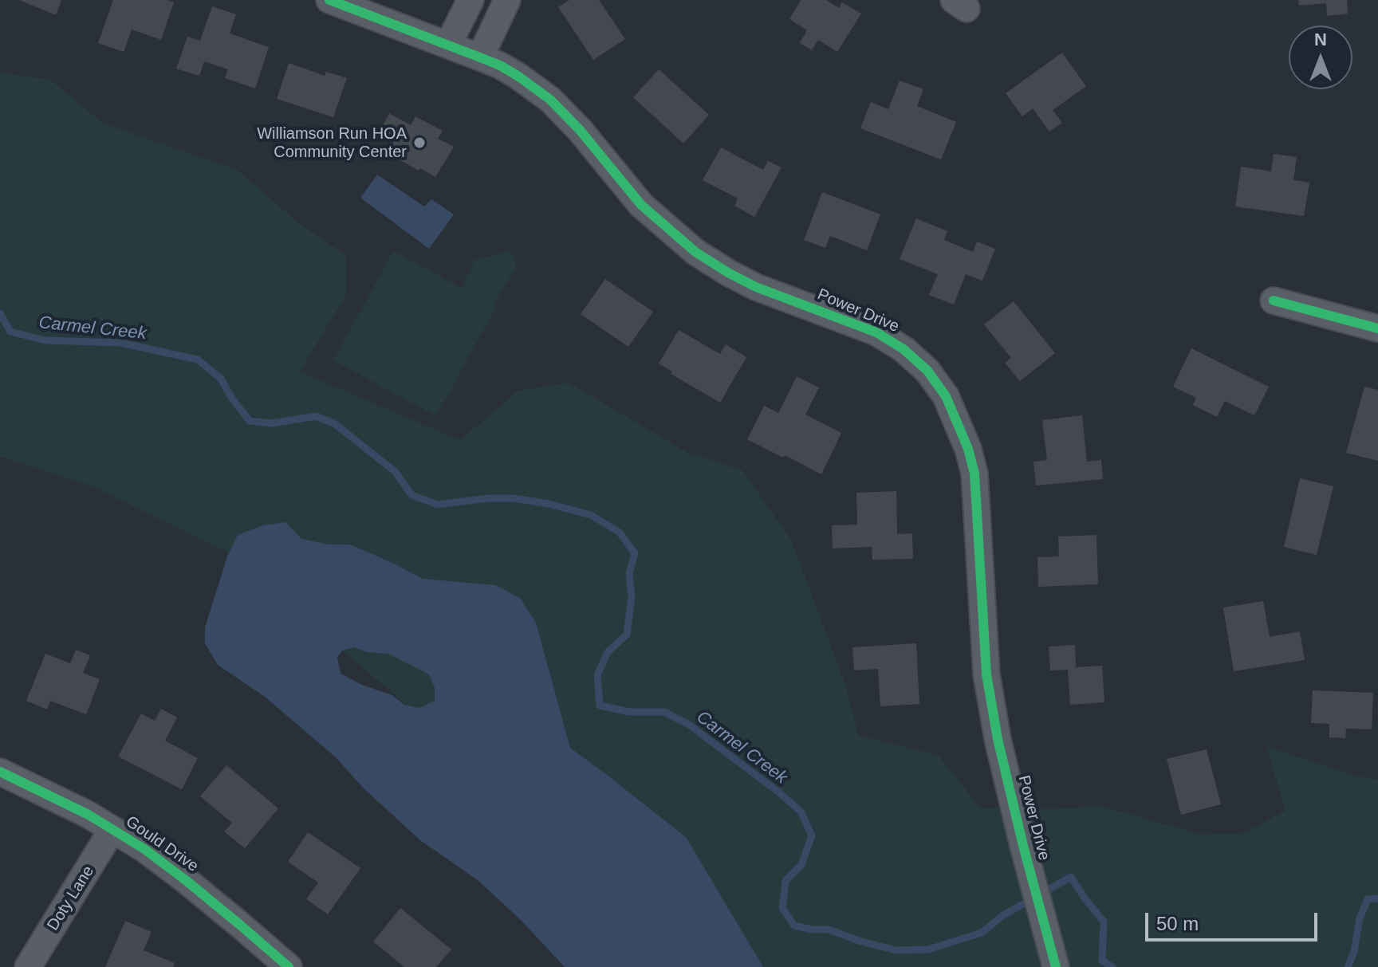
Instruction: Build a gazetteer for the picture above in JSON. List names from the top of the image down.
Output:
{
  "streets": {
    "street": ["Power Drive", "Gould Drive", "Doty Lane"]
  },
  "crossings": [
    ["Gould Drive", "Doty Lane"]
  ],
  "water": ["Carmel Creek"],
  "places": ["Williamson Run HOA Community Center"],
  "scale_bar": "50 m",
  "north": "top"
}
